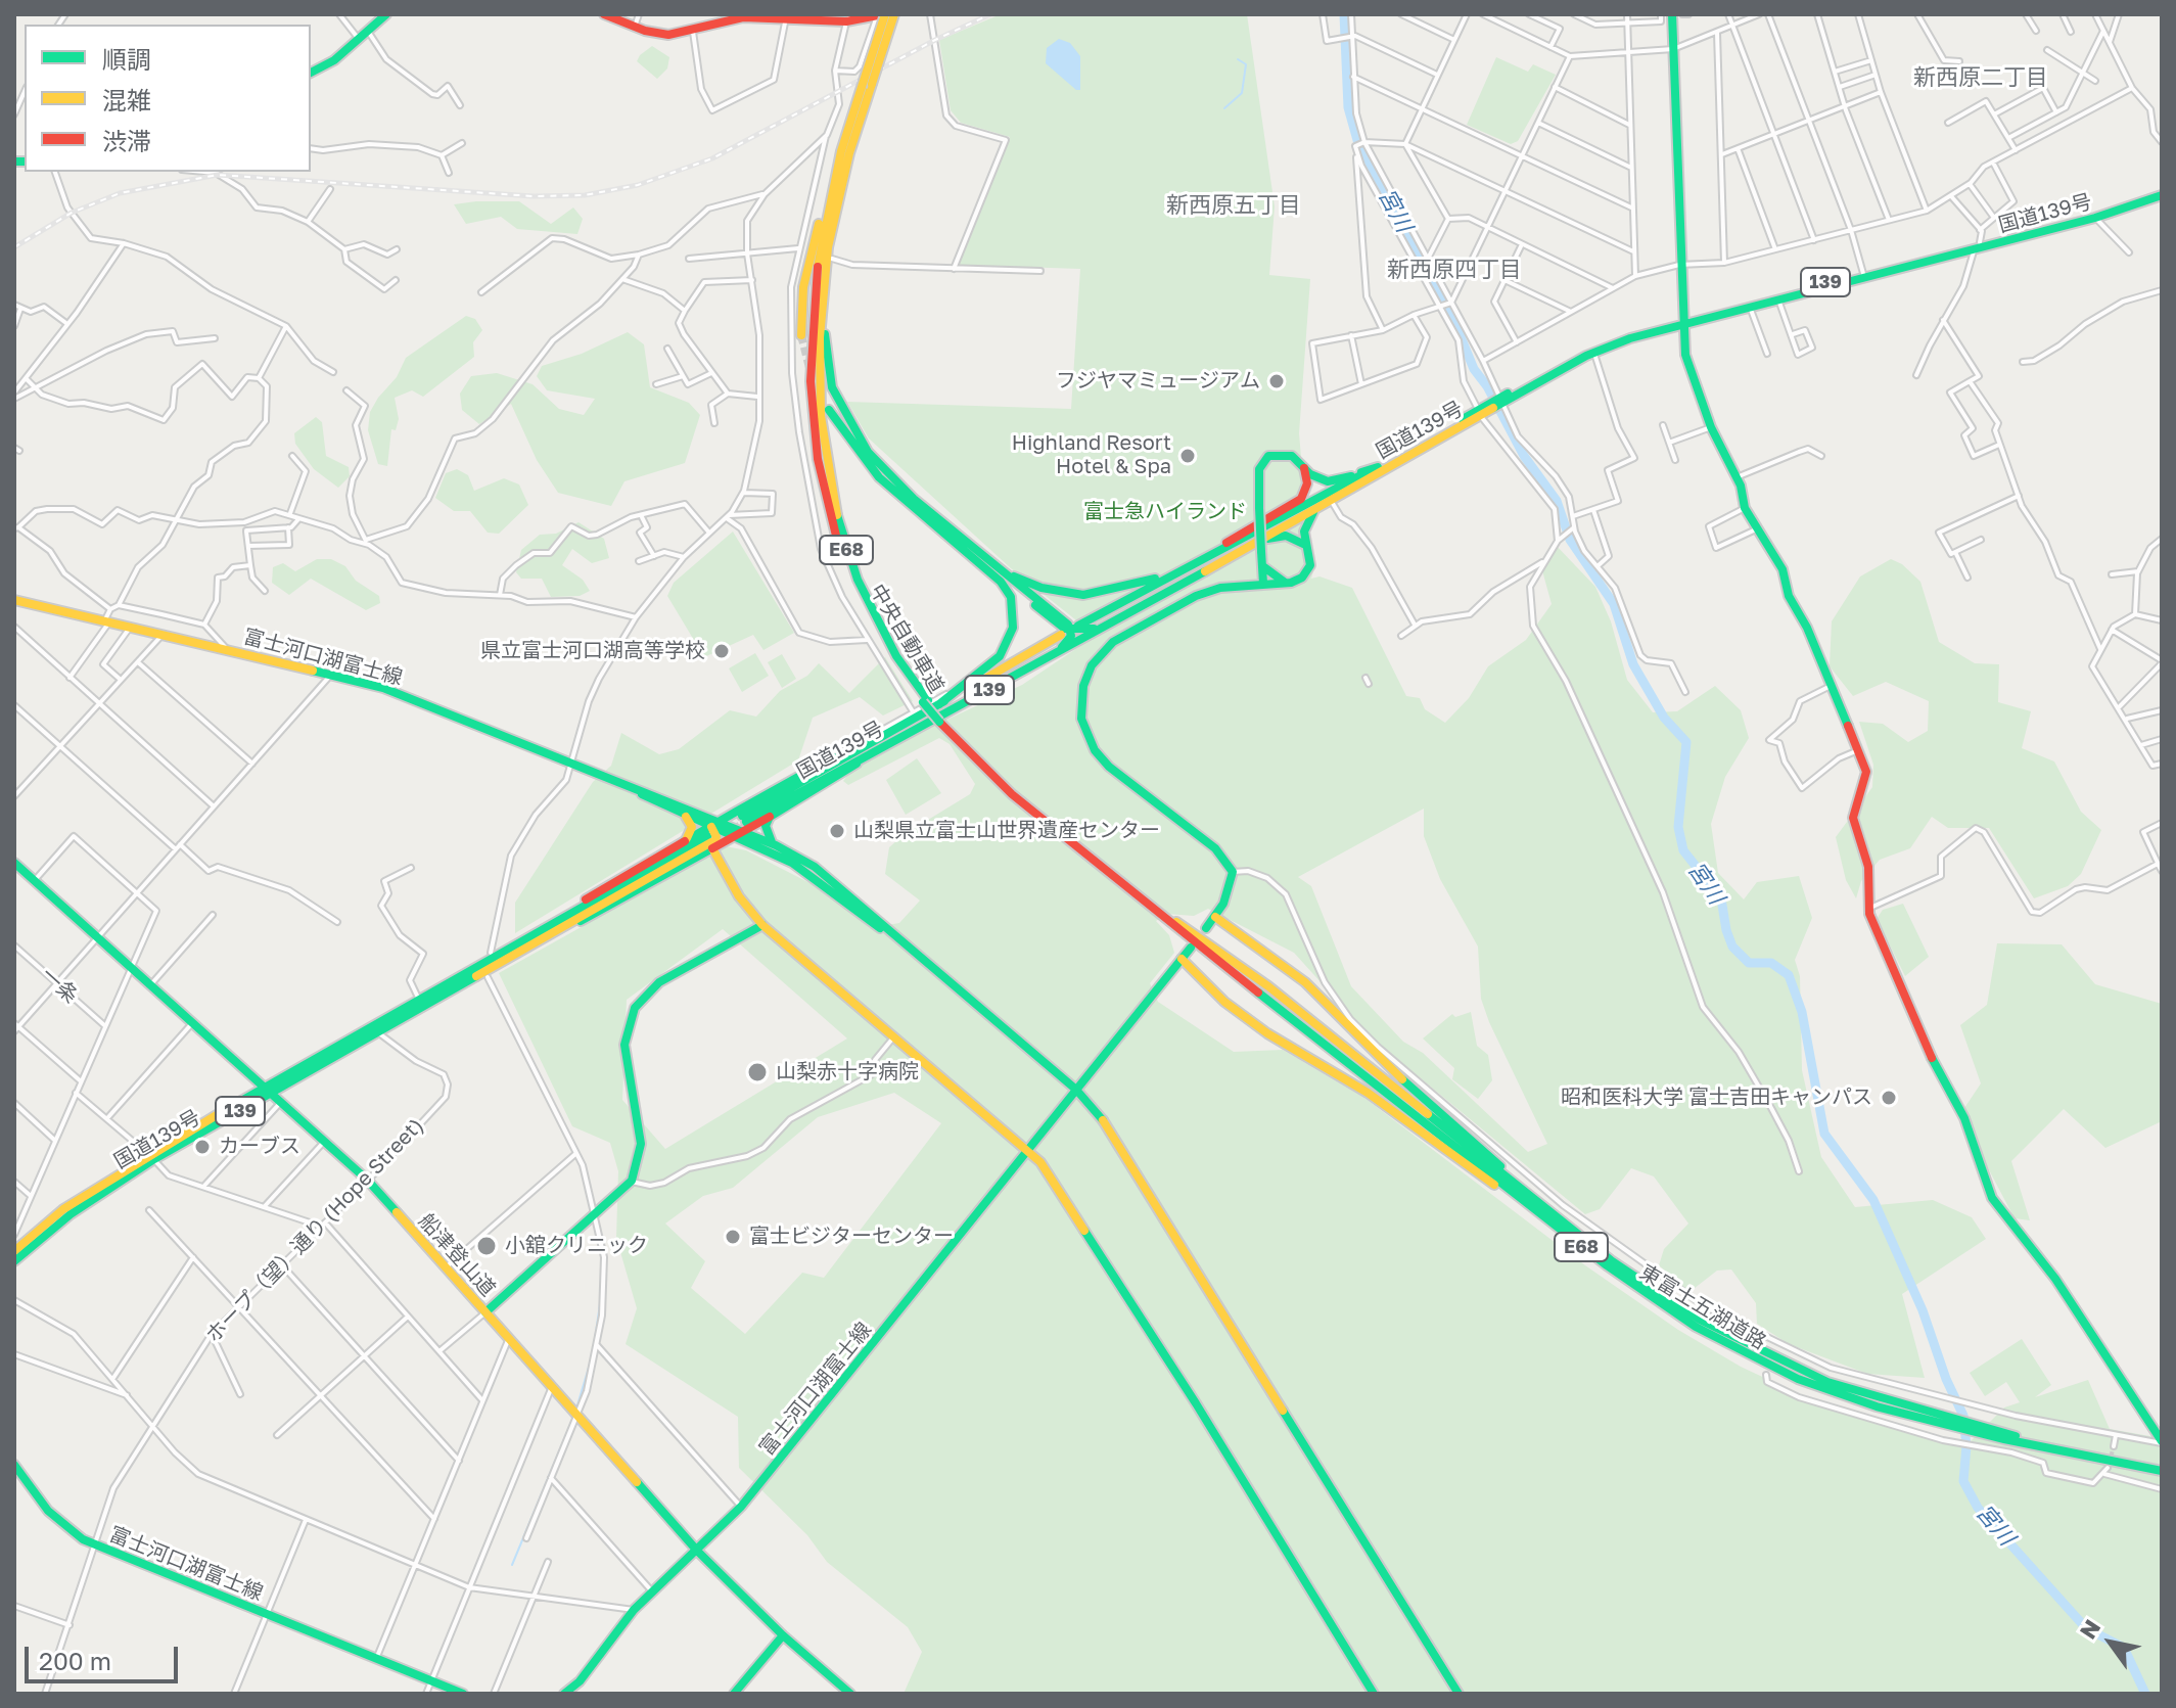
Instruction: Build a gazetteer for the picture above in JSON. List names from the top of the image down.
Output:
{
  "streets": {
    "main road": [
      "国道139号",
      "139",
      "E68",
      "中央自動車道",
      "富士河口湖富士線",
      "船津登山道",
      "東富士五湖道路"
    ],
    "street": ["一条", "ホープ（望）通り (Hope Street)"]
  },
  "crossings": [
    ["国道139号", "富士河口湖富士線"],
    ["国道139号", "ホープ（望）通り (Hope Street)"],
    ["国道139号", "船津登山道"],
    ["E68", "東富士五湖道路"],
    ["中央自動車道", "東富士五湖道路"],
    ["富士河口湖富士線", "ホープ（望）通り (Hope Street)"],
    ["富士河口湖富士線", "船津登山道"],
    ["ホープ（望）通り (Hope Street)", "船津登山道"]
  ],
  "districts": ["新西原二丁目", "新西原五丁目", "新西原四丁目"],
  "water": ["宮川"],
  "parks": ["富士急ハイランド"],
  "places": [
    "フジヤマミュージアム",
    "Highland Resort Hotel & Spa",
    "県立富士河口湖高等学校",
    "山梨県立富士山世界遺産センター",
    "山梨赤十字病院",
    "昭和医科大学 富士吉田キャンパス",
    "カーブス",
    "富士ビジターセンター",
    "小舘クリニック"
  ],
  "legend": ["順調", "混雑", "渋滞"],
  "scale_bar": "200 m",
  "north": "top left"
}
